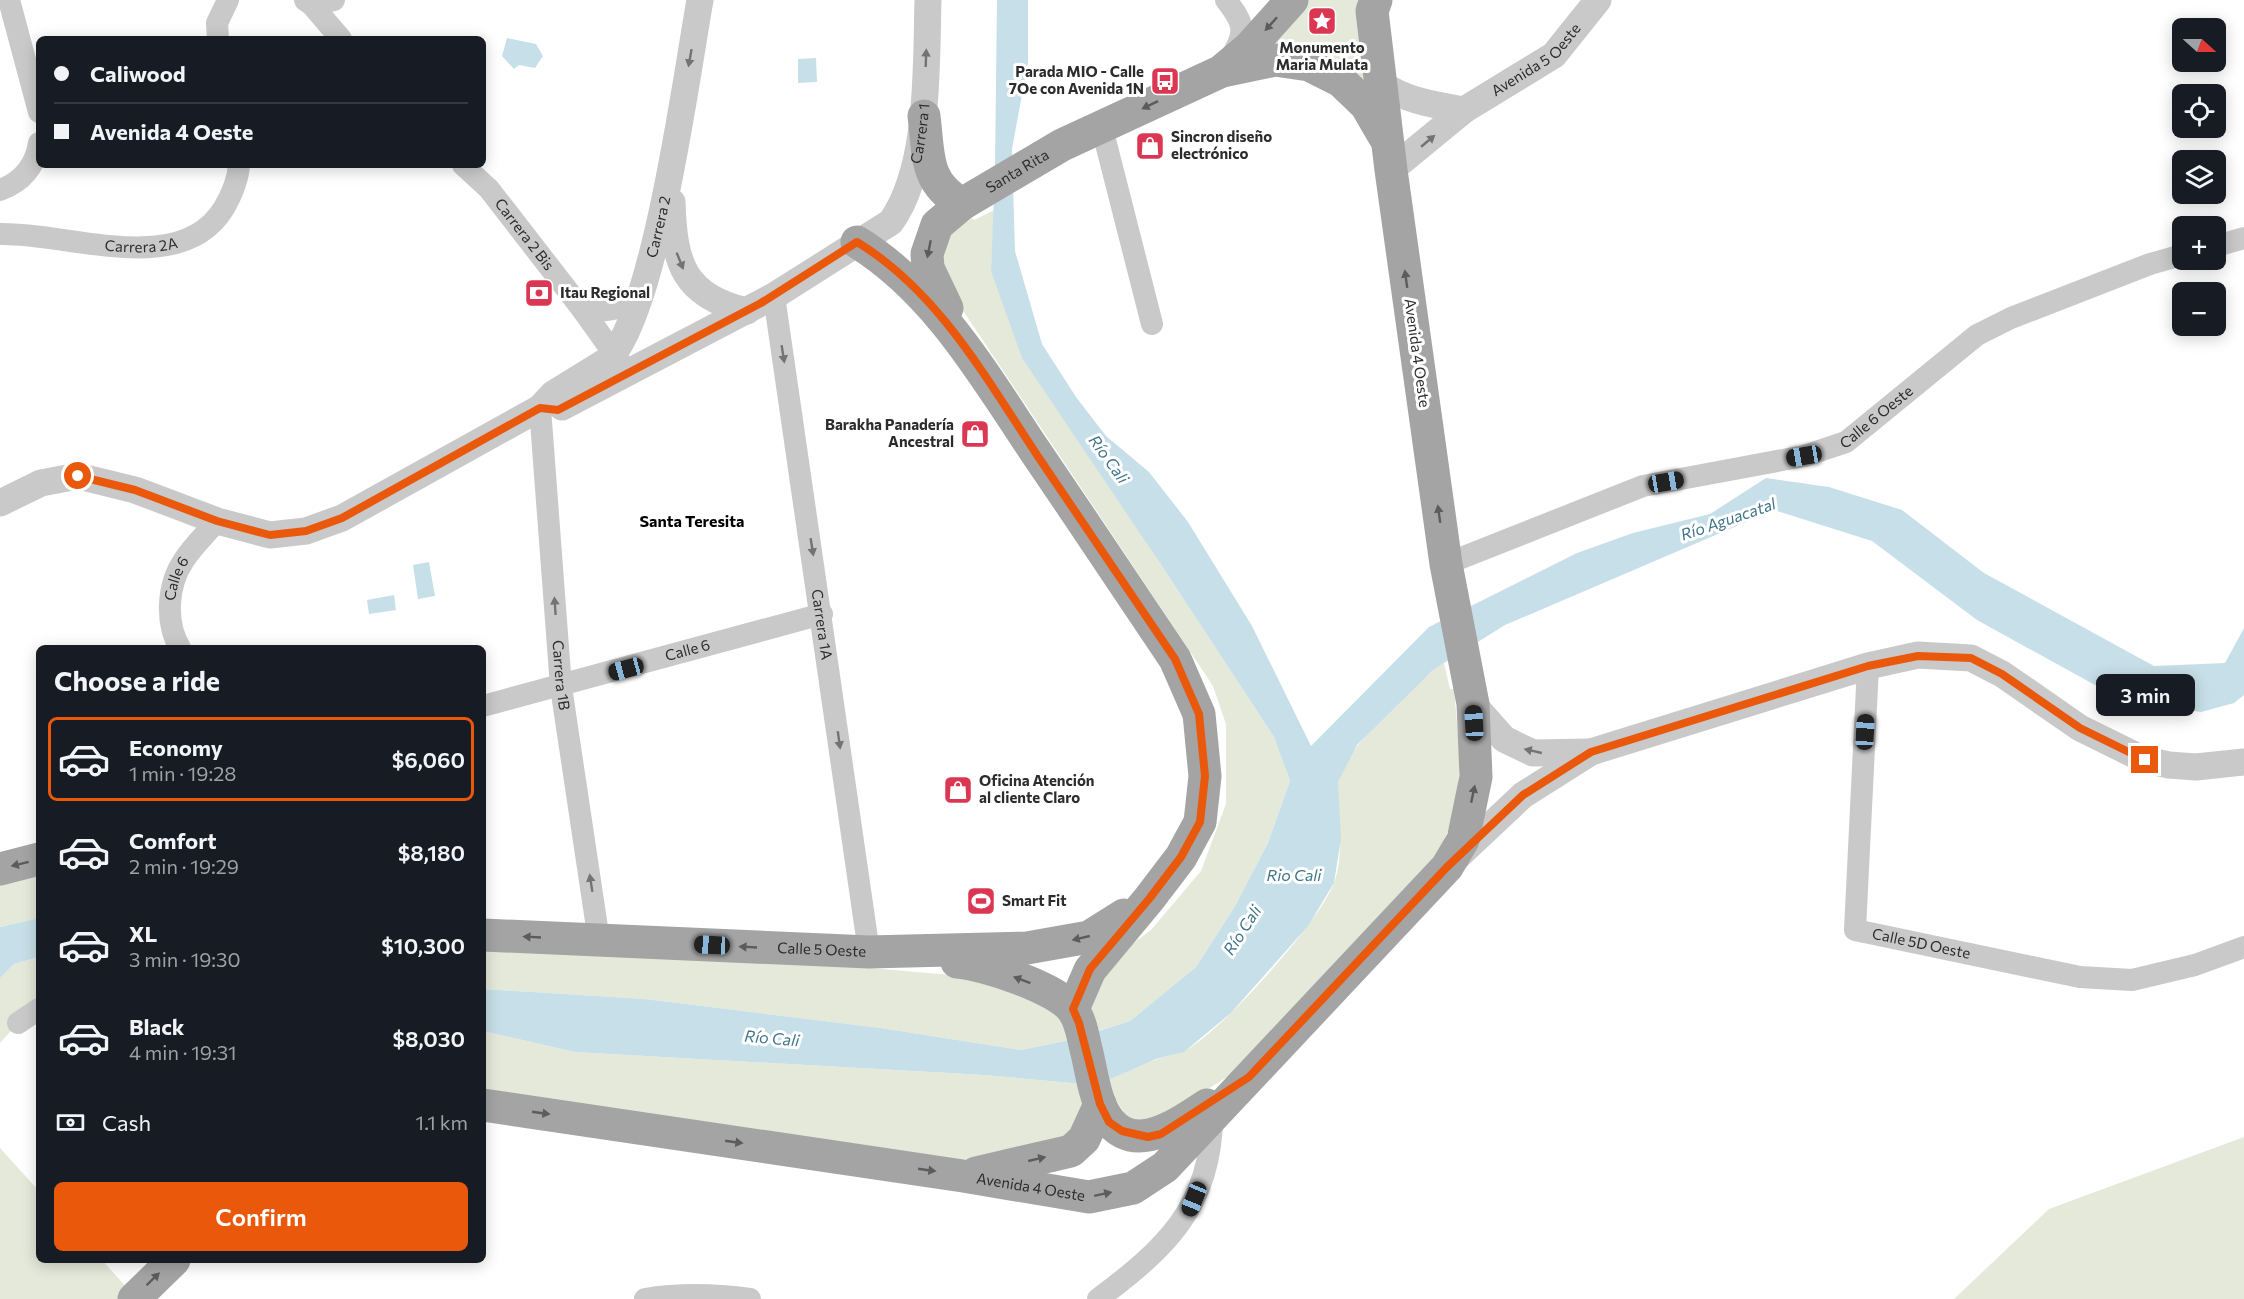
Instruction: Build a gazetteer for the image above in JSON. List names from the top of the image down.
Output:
{
  "streets": {
    "main road": ["Santa Rita", "Avenida 4 Oeste", "Calle 5 Oeste"],
    "street": [
      "Avenida 5 Oeste",
      "Carrera 1",
      "Carrera 2",
      "Carrera 2 Bis",
      "Carrera 2A",
      "Calle 6 Oeste",
      "Calle 6",
      "Carrera 1A",
      "Carrera 1B",
      "Calle 5D Oeste"
    ]
  },
  "crossings": [
    ["Avenida 5 Oeste", "Avenida 4 Oeste"],
    ["Carrera 1", "Carrera 2"],
    ["Carrera 1", "Carrera 2 Bis"],
    ["Carrera 1", "Calle 6"],
    ["Carrera 1", "Carrera 1A"],
    ["Carrera 1", "Carrera 1B"],
    ["Carrera 2", "Carrera 2 Bis"],
    ["Avenida 4 Oeste", "Calle 6 Oeste"],
    ["Avenida 4 Oeste", "Calle 5D Oeste"],
    ["Calle 6", "Carrera 1A"],
    ["Calle 6", "Carrera 1B"],
    ["Carrera 1A", "Calle 5 Oeste"],
    ["Carrera 1B", "Calle 5 Oeste"]
  ],
  "one_way": ["Carrera 1A", "Carrera 1B"],
  "districts": ["Santa Teresita"],
  "water": ["Río Cali", "Río Aguacatal", "Rio Cali"],
  "places": {
    "place": ["Monumento Maria Mulata"],
    "bus stop": ["Parada MIO - Calle 7Oe con Avenida 1N"],
    "shop": ["Sincron diseño electrónico", "Barakha Panadería Ancestral", "Oficina Atención al cliente Claro"],
    "bank": ["Itau Regional"],
    "sports": ["Smart Fit"]
  },
  "north": "right",
  "page": {
    "map_buttons": ["+", "−"],
    "banner": ["Caliwood", "Avenida 4 Oeste"],
    "heading": "Choose a ride",
    "bubble": "3 min",
    "list": [
      {
        "name": "Economy",
        "note": "1 min · 19:28",
        "value": "$6,060"
      },
      {
        "name": "Comfort",
        "note": "2 min · 19:29",
        "value": "$8,180"
      },
      {
        "name": "XL",
        "note": "3 min · 19:30",
        "value": "$10,300"
      },
      {
        "name": "Black",
        "note": "4 min · 19:31",
        "value": "$8,030"
      }
    ],
    "pay": ["Cash", "1.1 km"],
    "buttons": "Confirm"
  }
}
